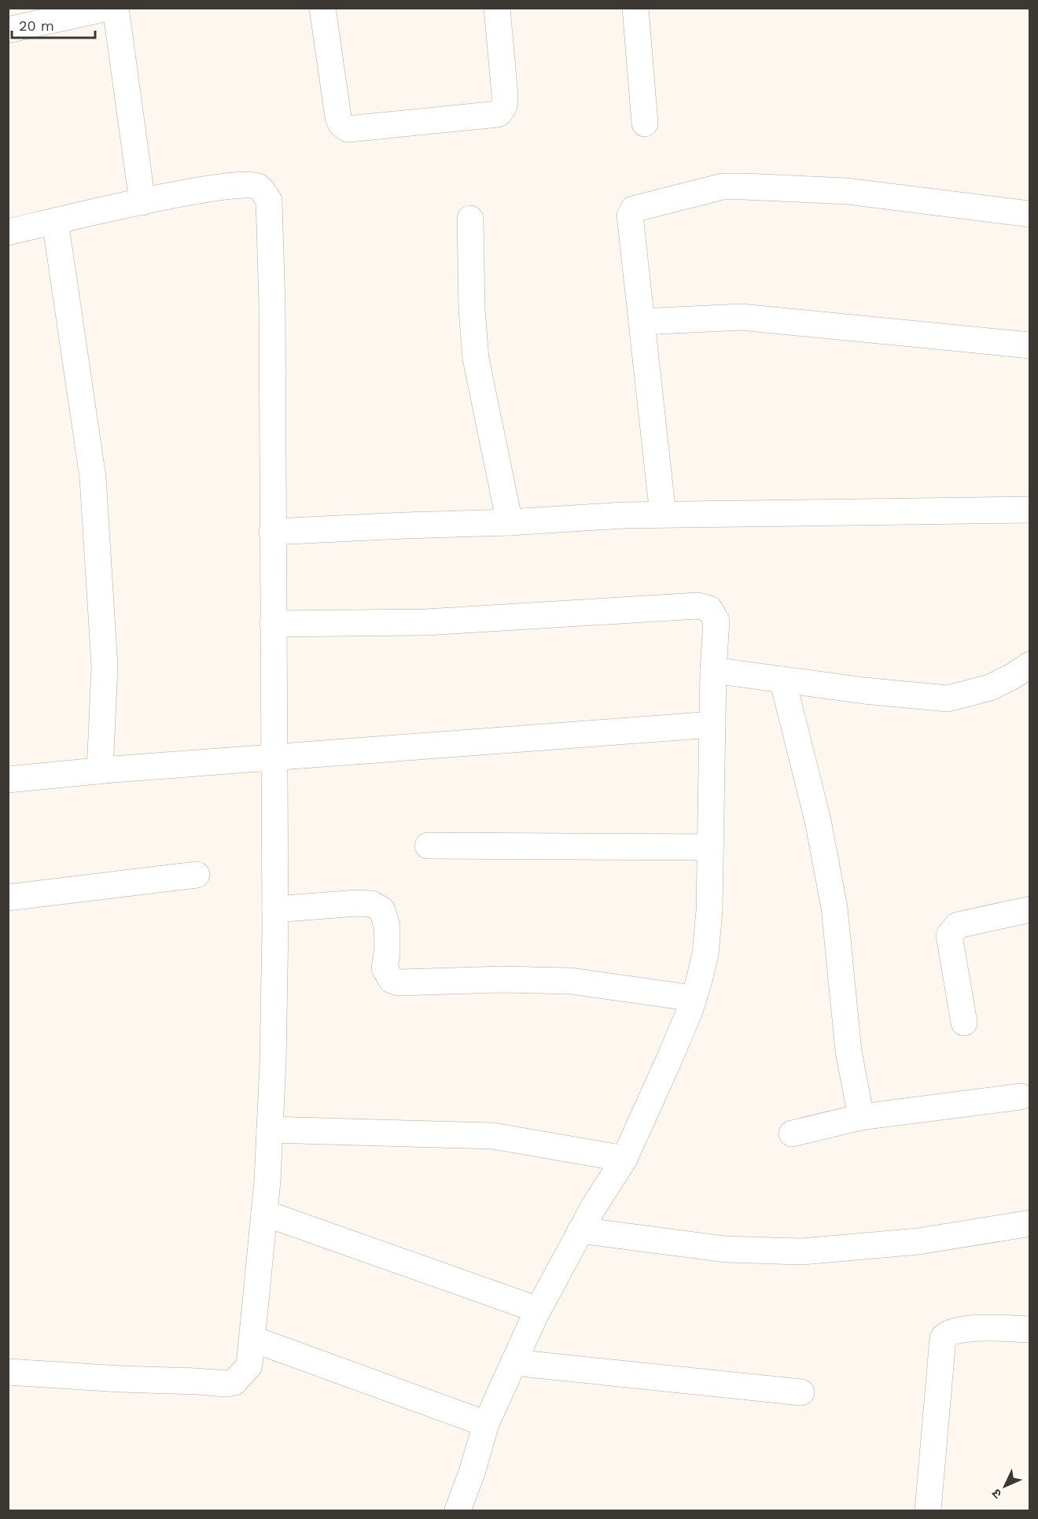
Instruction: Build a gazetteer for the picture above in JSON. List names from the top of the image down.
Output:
{
  "scale_bar": "20 m",
  "north": "bottom left"
}
